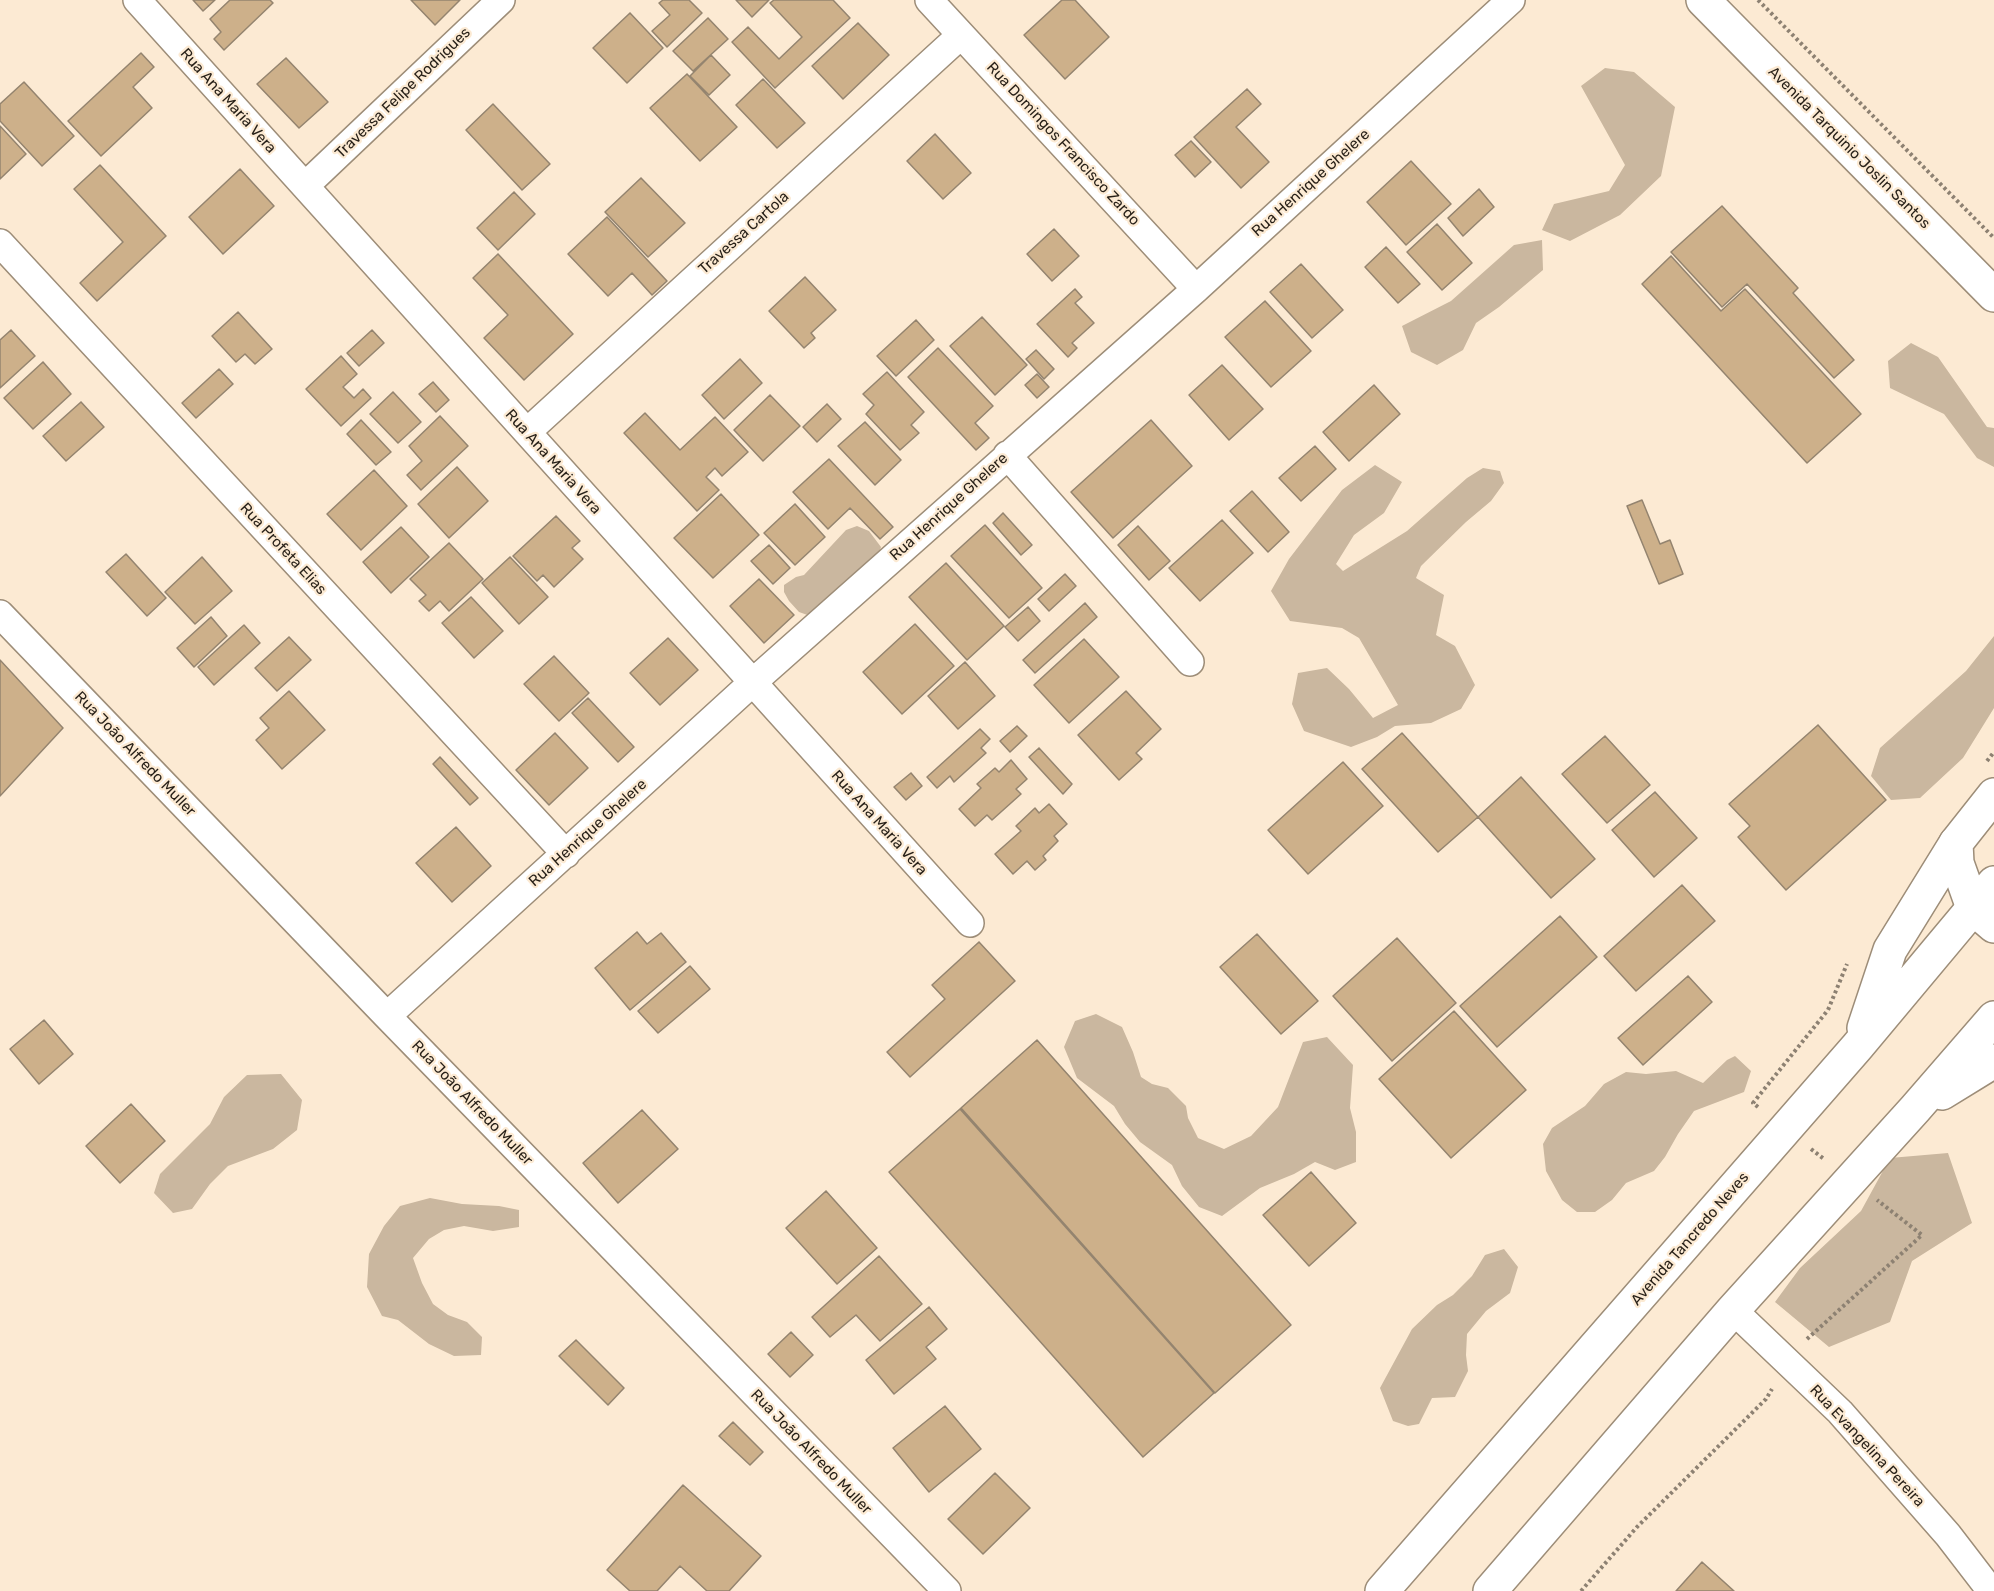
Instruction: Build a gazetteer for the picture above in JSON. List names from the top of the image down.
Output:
{
  "streets": {
    "main road": ["Avenida Tarquinio Joslin Santos", "Avenida Tancredo Neves"],
    "street": [
      "Travessa Felipe Rodrigues",
      "Rua Ana Maria Vera",
      "Rua Domingos Francisco Zardo",
      "Rua Henrique Ghelere",
      "Travessa Cartola",
      "Rua Profeta Elias",
      "Rua João Alfredo Muller",
      "Rua Evangelina Pereira"
    ]
  },
  "crossings": [
    ["Travessa Felipe Rodrigues", "Rua Ana Maria Vera"],
    ["Rua Ana Maria Vera", "Rua Henrique Ghelere"],
    ["Rua Ana Maria Vera", "Travessa Cartola"],
    ["Rua Domingos Francisco Zardo", "Rua Henrique Ghelere"],
    ["Rua Domingos Francisco Zardo", "Travessa Cartola"],
    ["Rua Henrique Ghelere", "Rua Profeta Elias"],
    ["Rua Henrique Ghelere", "Rua João Alfredo Muller"]
  ]
}
